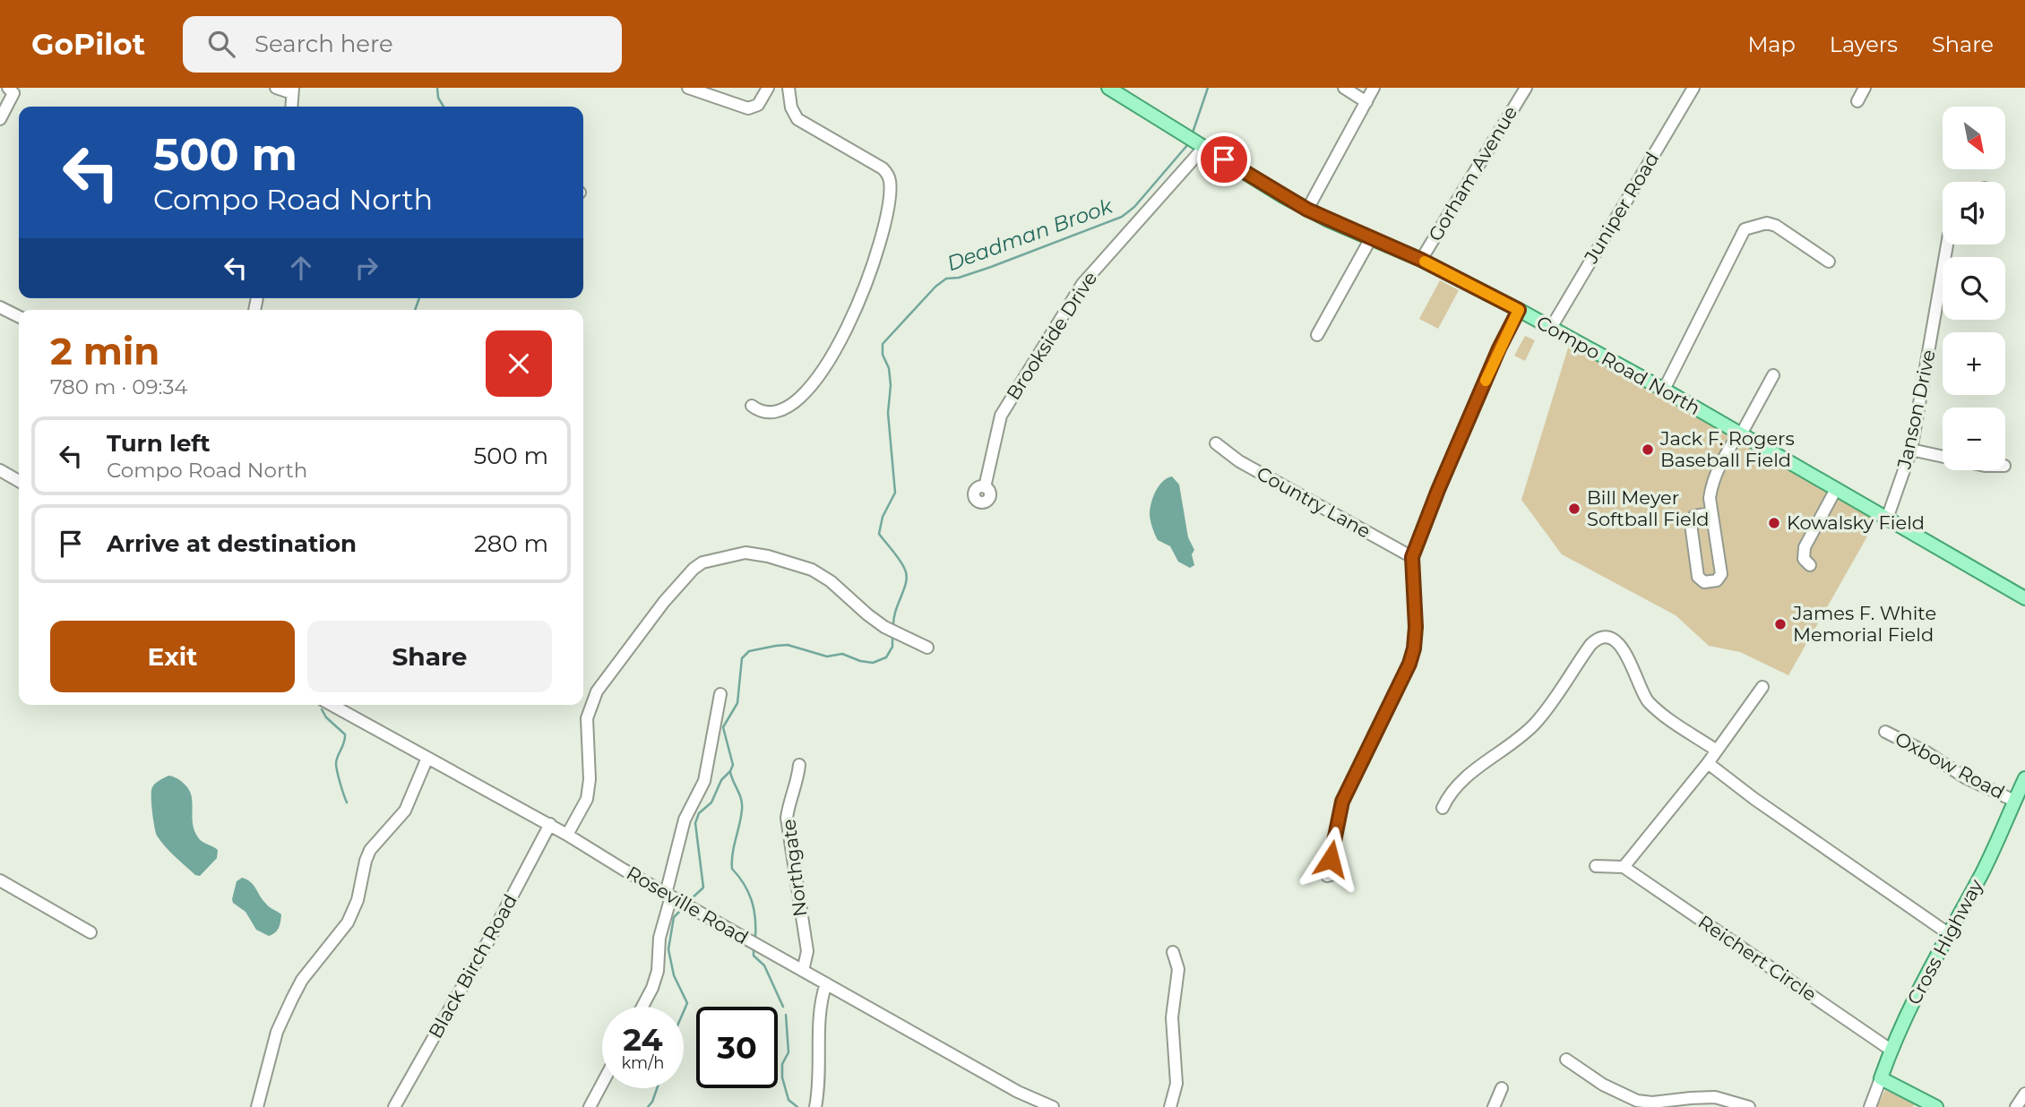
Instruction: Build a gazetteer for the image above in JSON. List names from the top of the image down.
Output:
{
  "streets": {
    "main road": ["Compo Road North", "Cross Highway"],
    "street": [
      "Gorham Avenue",
      "Juniper Road",
      "Brookside Drive",
      "Janson Drive",
      "Country Lane",
      "Oxbow Road",
      "Northgate",
      "Roseville Road",
      "Reichert Circle",
      "Black Birch Road"
    ]
  },
  "crossings": [
    ["Gorham Avenue", "Compo Road North"],
    ["Juniper Road", "Compo Road North"],
    ["Brookside Drive", "Compo Road North"],
    ["Compo Road North", "Janson Drive"],
    ["Oxbow Road", "Cross Highway"],
    ["Northgate", "Roseville Road"],
    ["Roseville Road", "Black Birch Road"],
    ["Cross Highway", "Reichert Circle"]
  ],
  "water": ["Deadman Brook"],
  "places": [
    "Jack F. Rogers Baseball Field",
    "Bill Meyer Softball Field",
    "Kowalsky Field",
    "James F. White Memorial Field"
  ],
  "north": "bottom right",
  "page": {
    "header": "GoPilot",
    "search": "Search here",
    "nav": ["Map", "Layers", "Share"],
    "map_buttons": ["+", "−"],
    "turn": ["500 m", "Compo Road North"],
    "heading": ["2 min", "780 m · 09:34"],
    "list": [
      {
        "name": "Turn left",
        "note": "Compo Road North",
        "value": "500 m"
      },
      {
        "name": "Arrive at destination",
        "value": "280 m"
      }
    ],
    "buttons": ["Exit", "Share"],
    "speed": "24 km/h",
    "limit": "30"
  }
}
